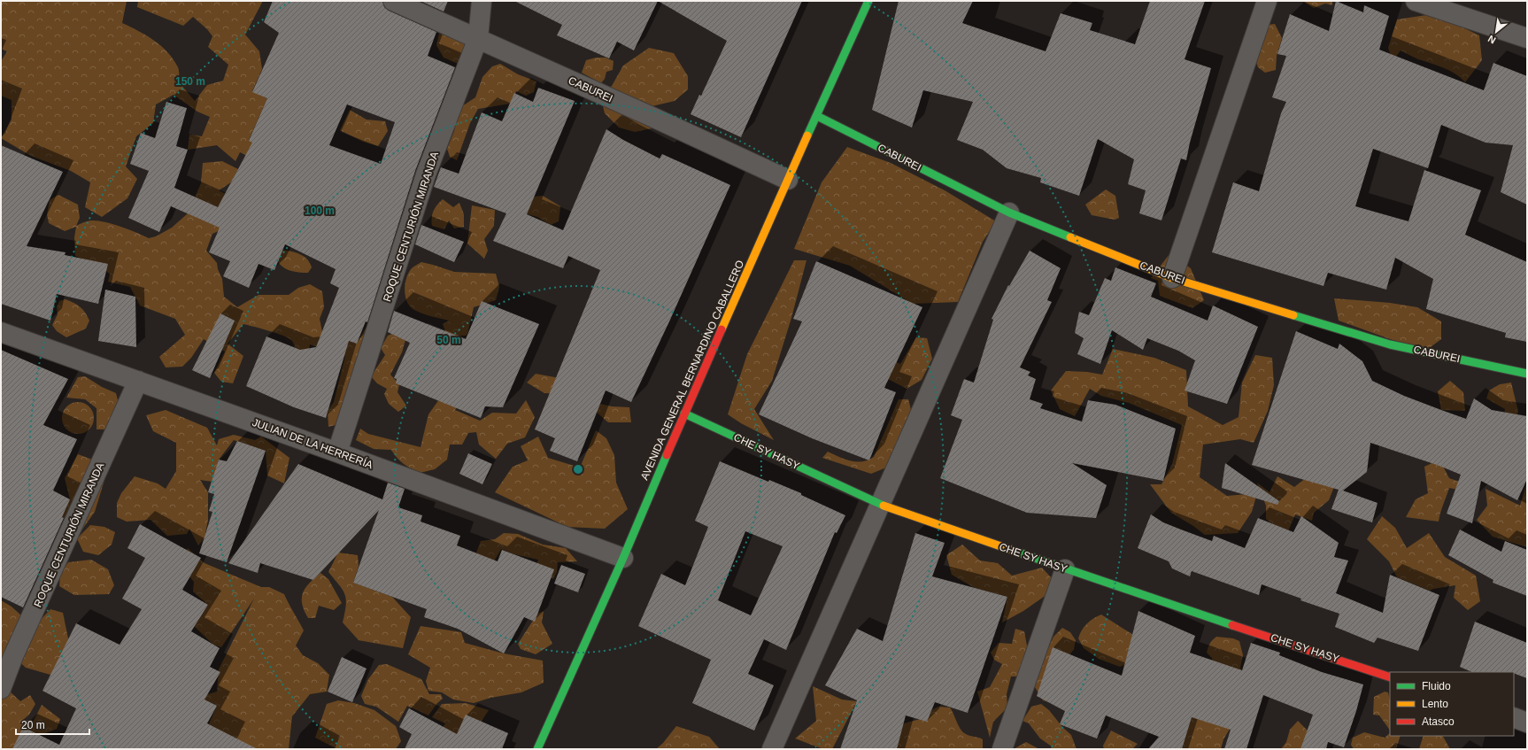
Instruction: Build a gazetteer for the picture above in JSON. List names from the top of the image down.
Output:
{
  "streets": {
    "street": [
      "CABUREI",
      "ROQUE CENTURIÓN MIRANDA",
      "AVENIDA GENERAL BERNARDINO CABALLERO",
      "JULIAN DE LA HERRERÍA",
      "CHE SY HASY"
    ]
  },
  "crossings": [
    ["CABUREI", "ROQUE CENTURIÓN MIRANDA"],
    ["CABUREI", "AVENIDA GENERAL BERNARDINO CABALLERO"],
    ["ROQUE CENTURIÓN MIRANDA", "JULIAN DE LA HERRERÍA"],
    ["AVENIDA GENERAL BERNARDINO CABALLERO", "JULIAN DE LA HERRERÍA"],
    ["AVENIDA GENERAL BERNARDINO CABALLERO", "CHE SY HASY"]
  ],
  "legend": ["Fluido", "Lento", "Atasco"],
  "scale_bar": "20 m",
  "north": "bottom left",
  "rings": ["150 m", "100 m", "50 m"]
}
